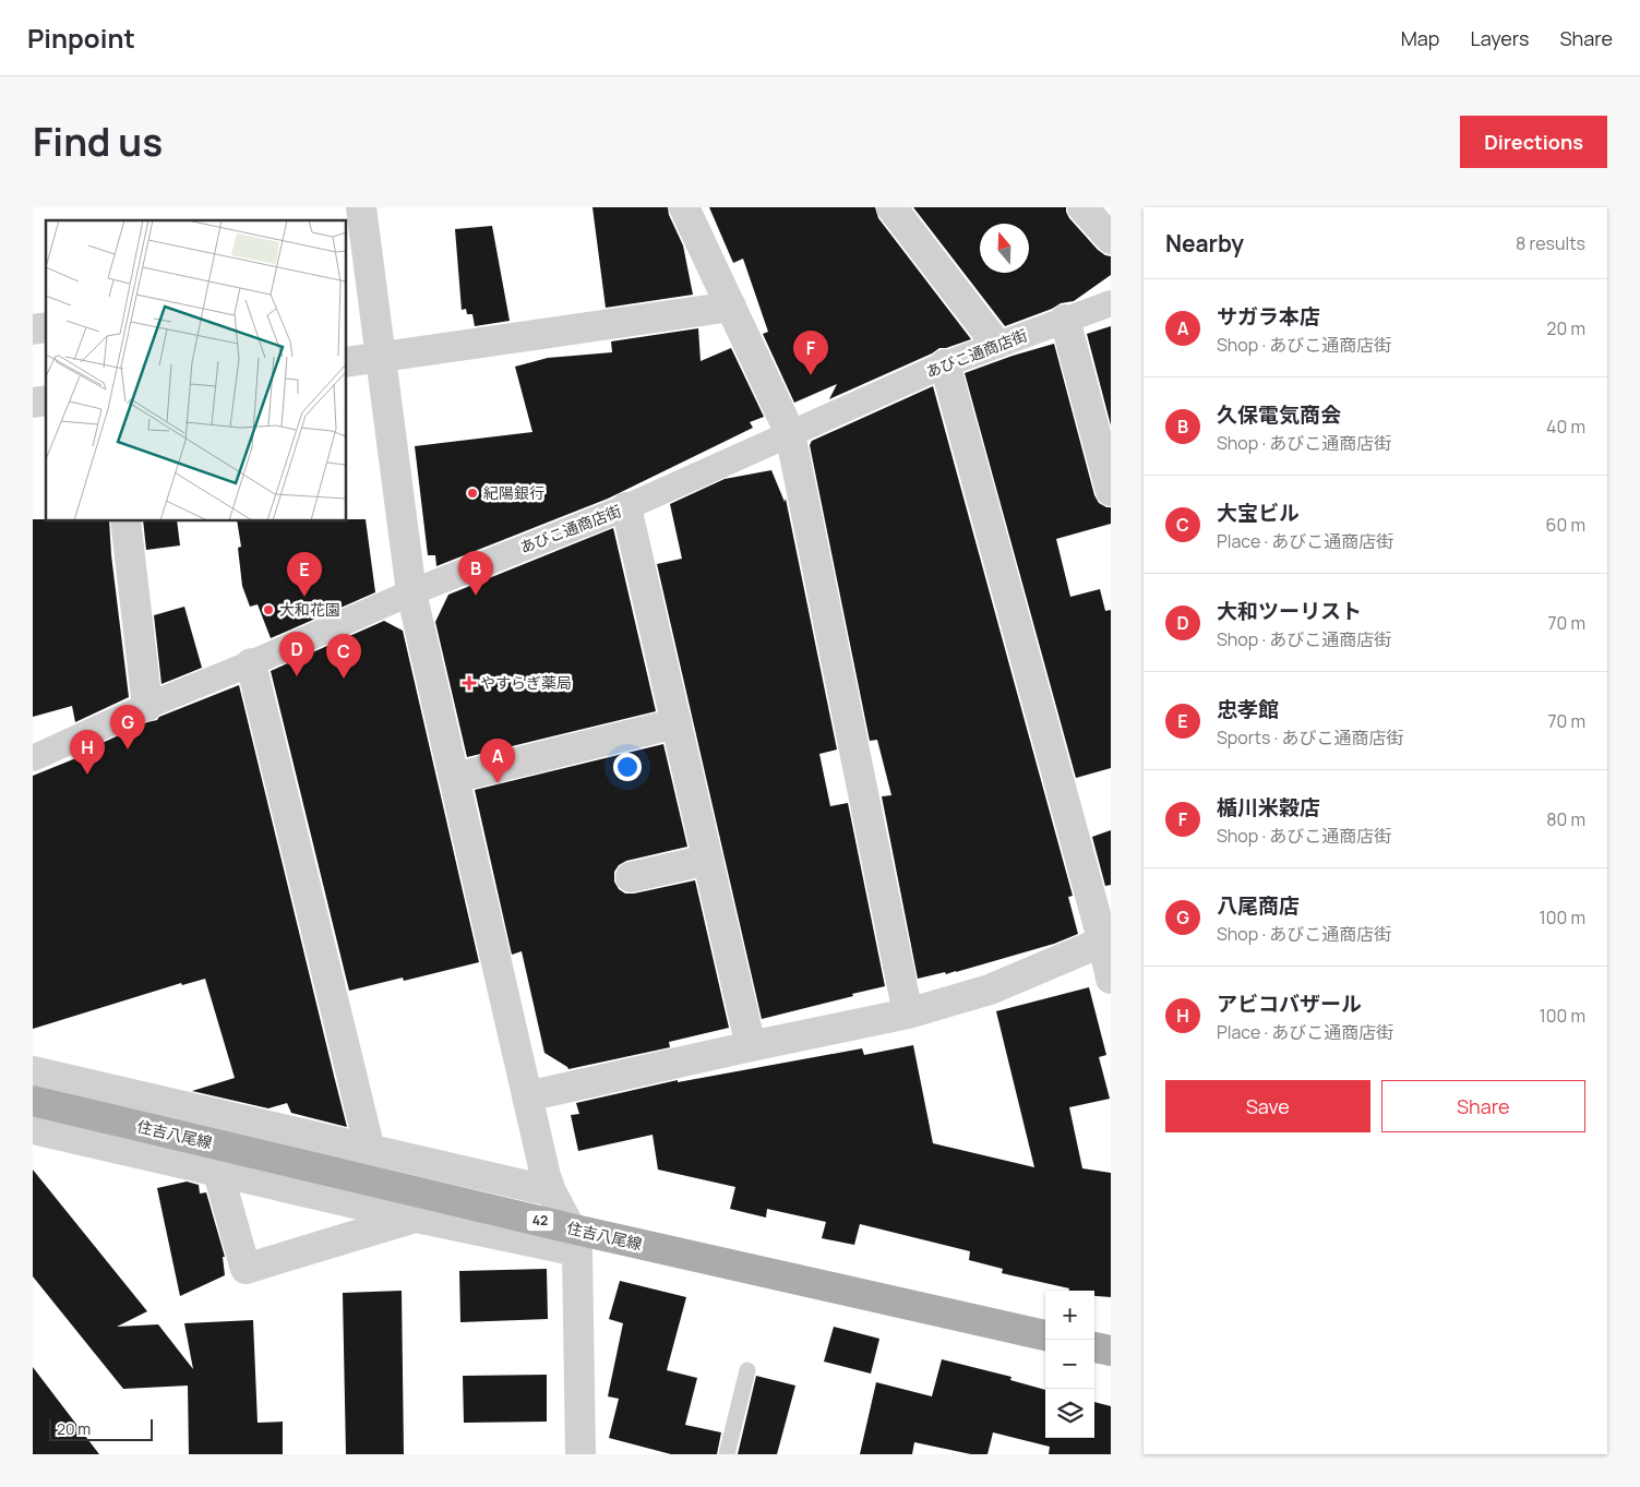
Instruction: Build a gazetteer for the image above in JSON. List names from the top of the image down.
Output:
{
  "streets": {
    "main road": ["住吉八尾線", "42"],
    "street": ["あびこ通商店街"]
  },
  "places": {
    "other": ["紀陽銀行", "大和花園"],
    "health": ["やすらぎ薬局"]
  },
  "scale_bar": "20 m",
  "north": "top",
  "page": {
    "header": "Pinpoint",
    "nav": ["Map", "Layers", "Share"],
    "title": "Find us",
    "buttons": [
      "Directions",
      ["Save", "Share"]
    ],
    "heading": ["Nearby", "8 results"],
    "list": [
      {
        "mark": "A",
        "name": "サガラ本店",
        "note": "Shop · あびこ通商店街",
        "value": "20 m"
      },
      {
        "mark": "B",
        "name": "久保電気商会",
        "note": "Shop · あびこ通商店街",
        "value": "40 m"
      },
      {
        "mark": "C",
        "name": "大宝ビル",
        "note": "Place · あびこ通商店街",
        "value": "60 m"
      },
      {
        "mark": "D",
        "name": "大和ツーリスト",
        "note": "Shop · あびこ通商店街",
        "value": "70 m"
      },
      {
        "mark": "E",
        "name": "忠孝館",
        "note": "Sports · あびこ通商店街",
        "value": "70 m"
      },
      {
        "mark": "F",
        "name": "楯川米穀店",
        "note": "Shop · あびこ通商店街",
        "value": "80 m"
      },
      {
        "mark": "G",
        "name": "八尾商店",
        "note": "Shop · あびこ通商店街",
        "value": "100 m"
      },
      {
        "mark": "H",
        "name": "アビコバザール",
        "note": "Place · あびこ通商店街",
        "value": "100 m"
      }
    ],
    "pins": [
      "F",
      "B",
      "E",
      "D",
      "C",
      "G",
      "H",
      "A"
    ],
    "map_buttons": ["+", "−"],
    "scale": "20 m"
  }
}
